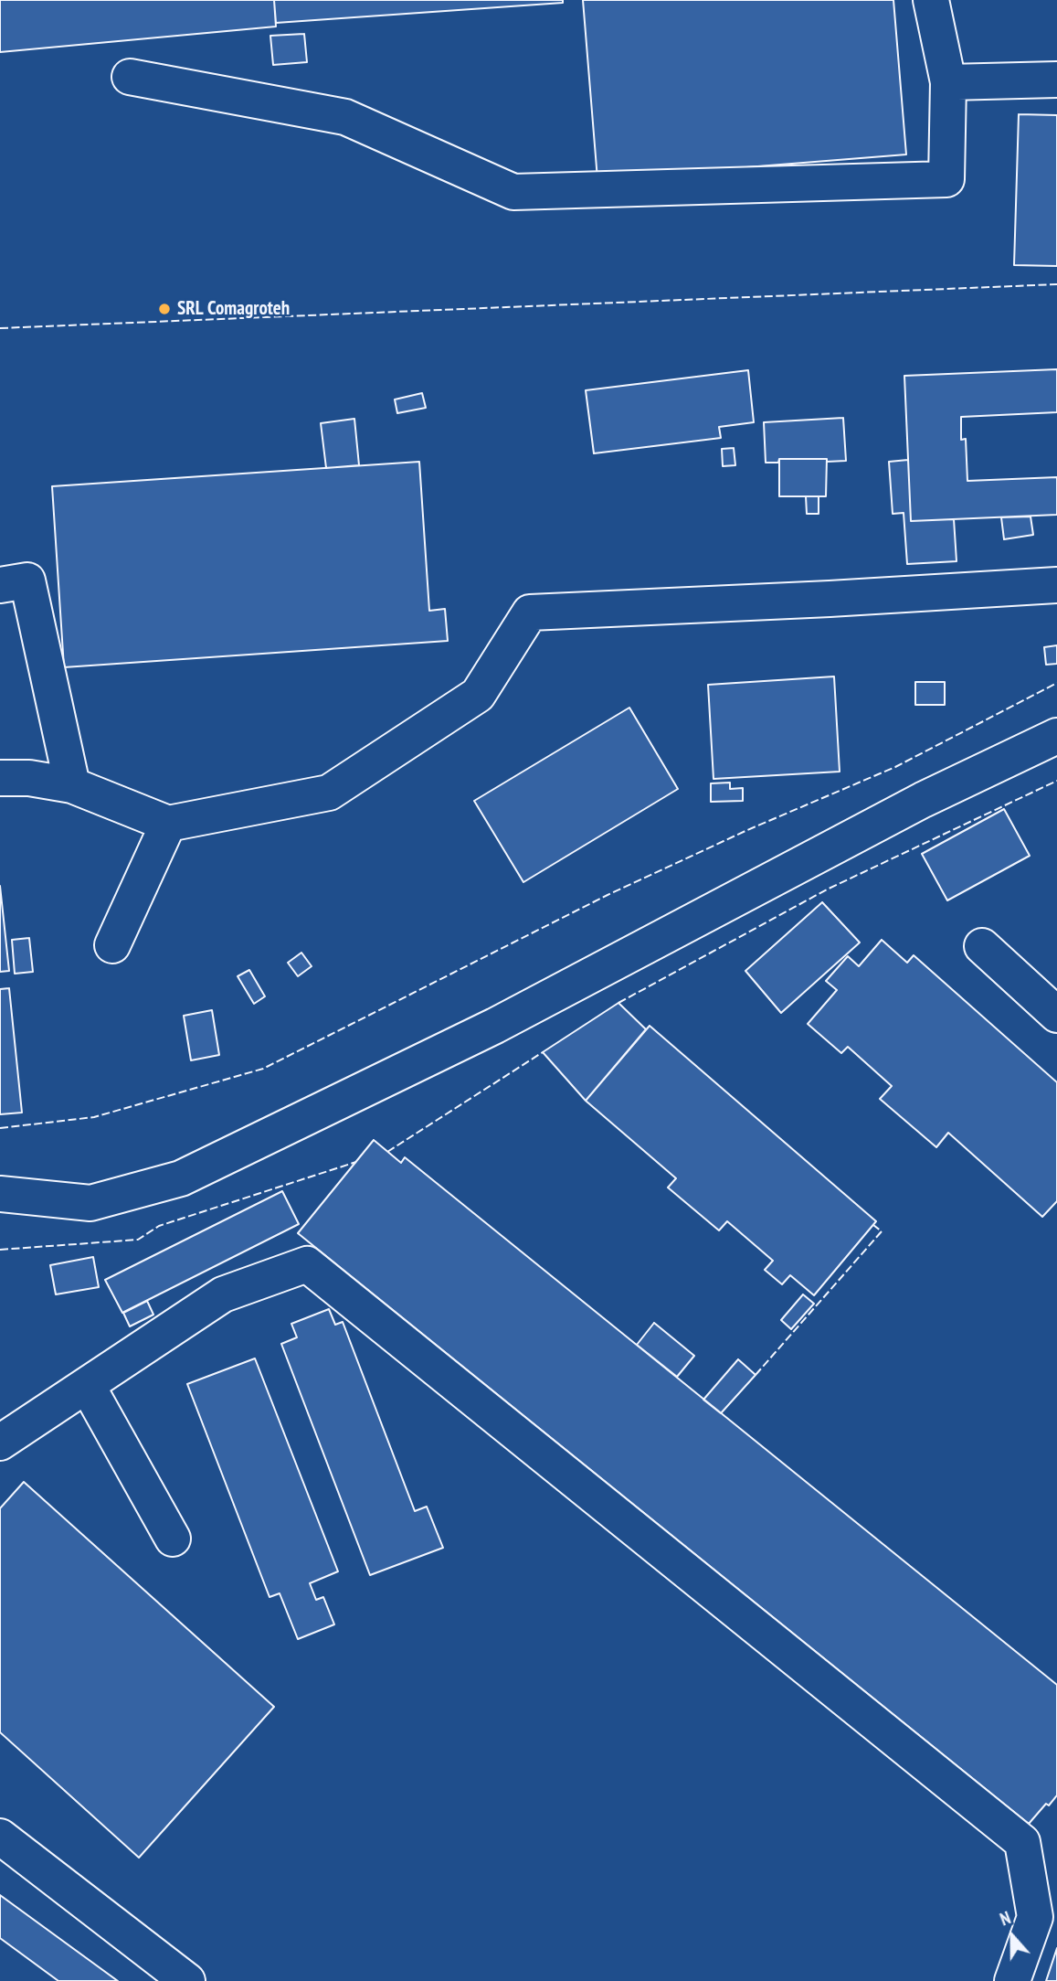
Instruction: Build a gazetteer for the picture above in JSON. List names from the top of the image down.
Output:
{
  "places": ["SRL Comagroteh"],
  "north": "top"
}
